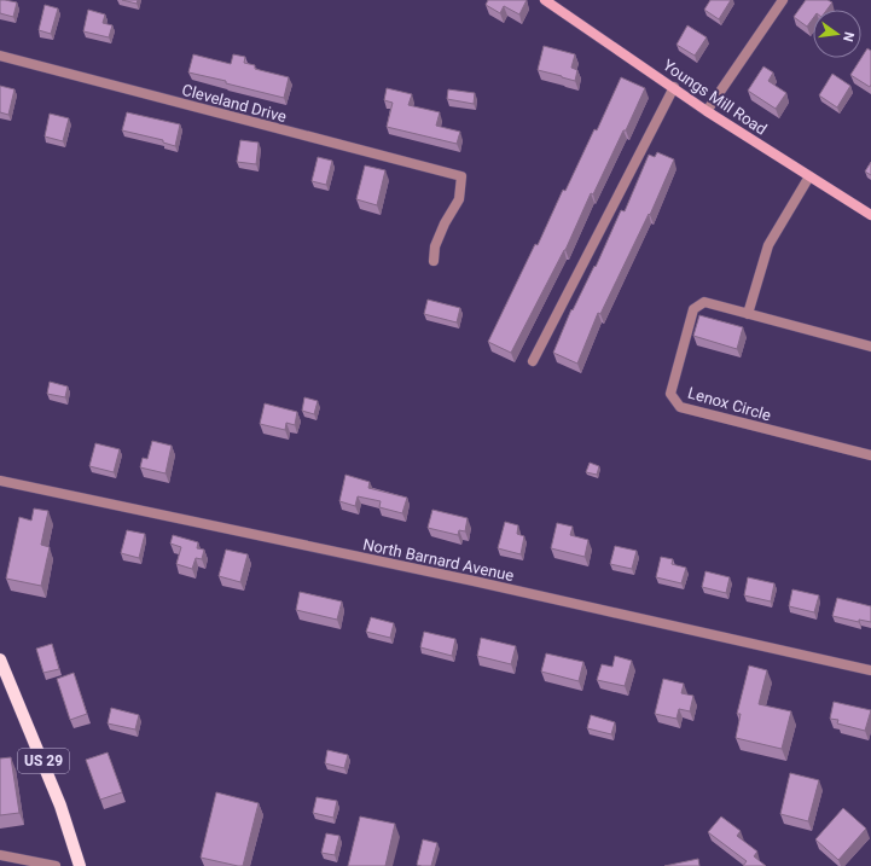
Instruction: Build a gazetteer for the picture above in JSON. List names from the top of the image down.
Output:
{
  "streets": {
    "main road": ["US 29"],
    "street": [
      "Youngs Mill Road",
      "Cleveland Drive",
      "Lenox Circle",
      "North Barnard Avenue"
    ]
  },
  "north": "right"
}
